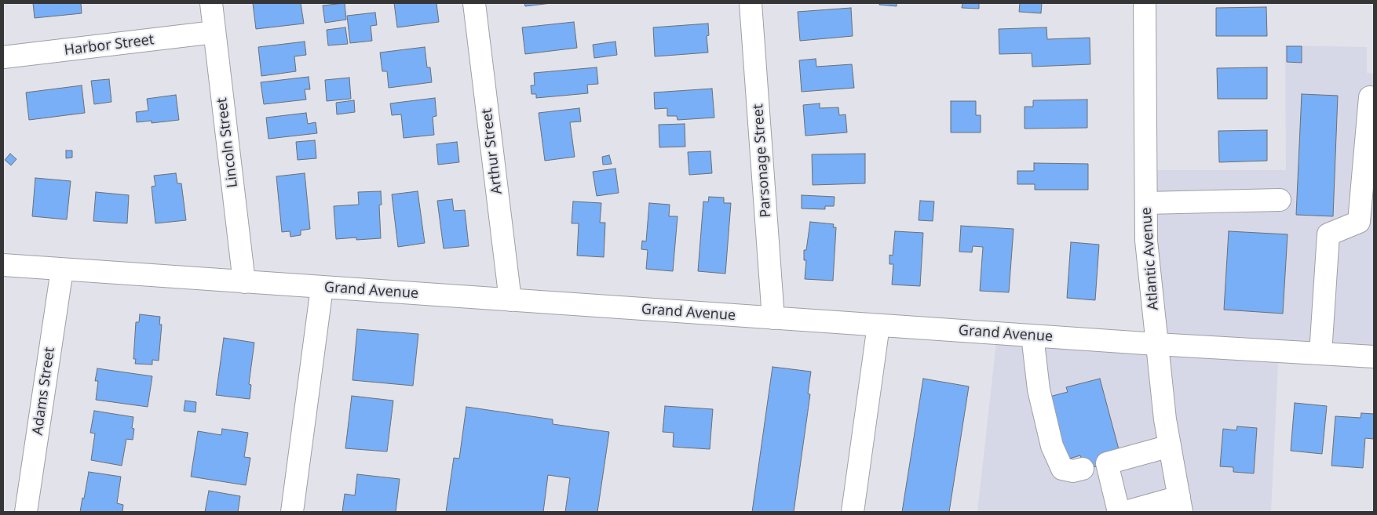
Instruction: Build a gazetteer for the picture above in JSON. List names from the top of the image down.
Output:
{
  "streets": {
    "street": [
      "Harbor Street",
      "Lincoln Street",
      "Arthur Street",
      "Parsonage Street",
      "Atlantic Avenue",
      "Grand Avenue",
      "Adams Street"
    ]
  },
  "crossings": [
    ["Harbor Street", "Lincoln Street"],
    ["Lincoln Street", "Grand Avenue"],
    ["Arthur Street", "Grand Avenue"],
    ["Parsonage Street", "Grand Avenue"],
    ["Atlantic Avenue", "Grand Avenue"],
    ["Grand Avenue", "Adams Street"]
  ]
}
